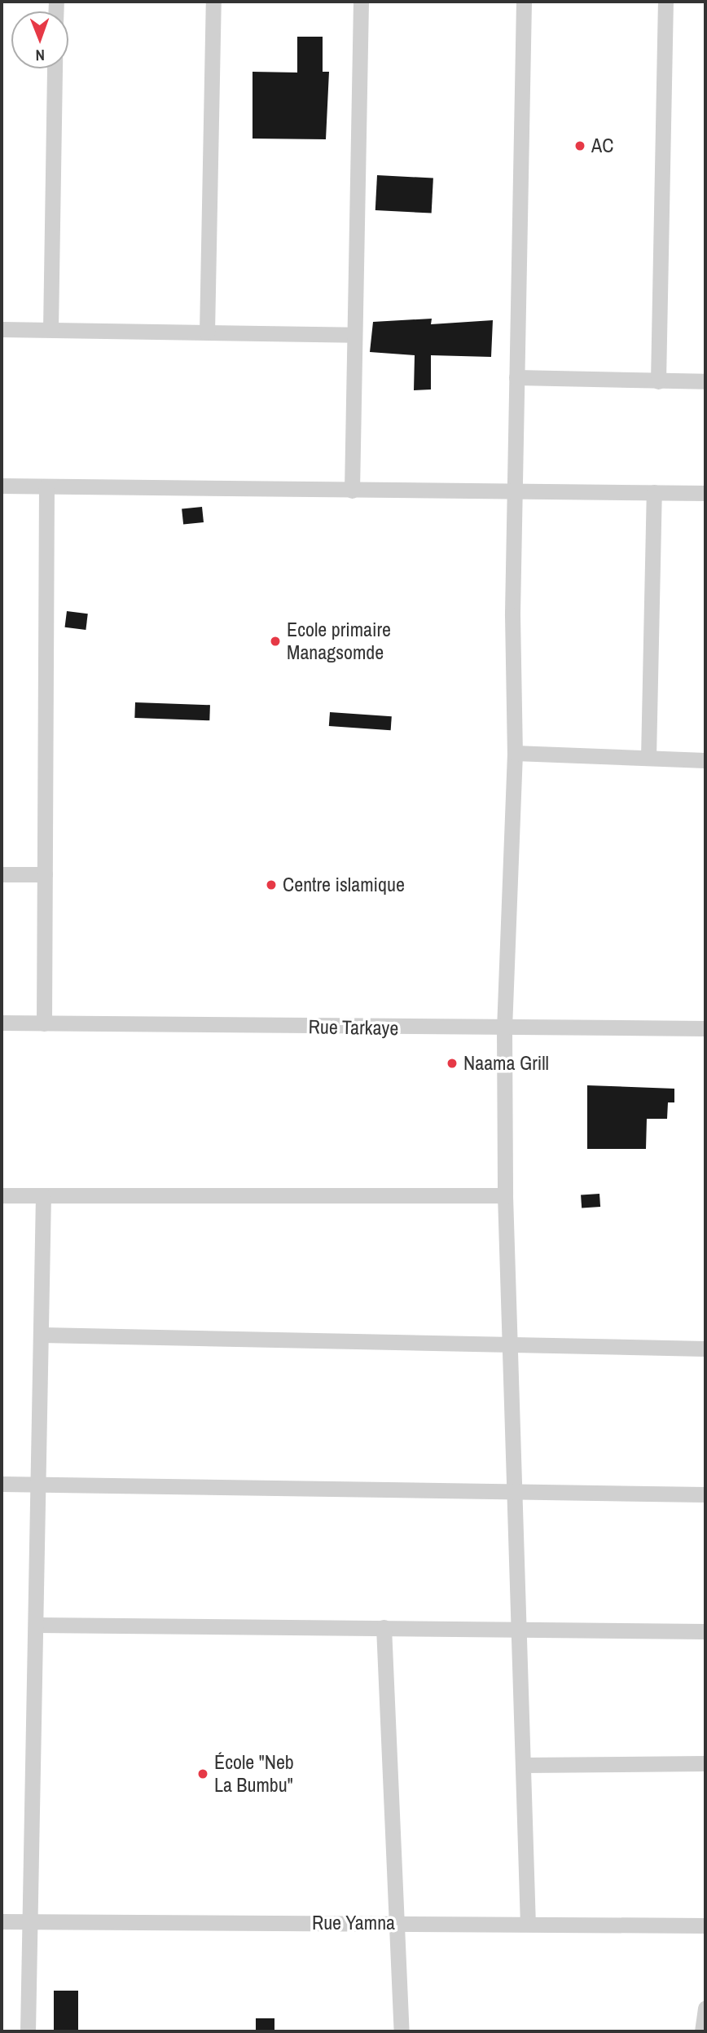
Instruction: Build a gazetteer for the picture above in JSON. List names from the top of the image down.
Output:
{
  "streets": {
    "street": ["Rue Tarkaye", "Rue Yamna"]
  },
  "places": [
    "AC",
    "Ecole primaire Managsomde",
    "Centre islamique",
    "Naama Grill",
    "École \"Neb La Bumbu\""
  ],
  "north": "bottom"
}
